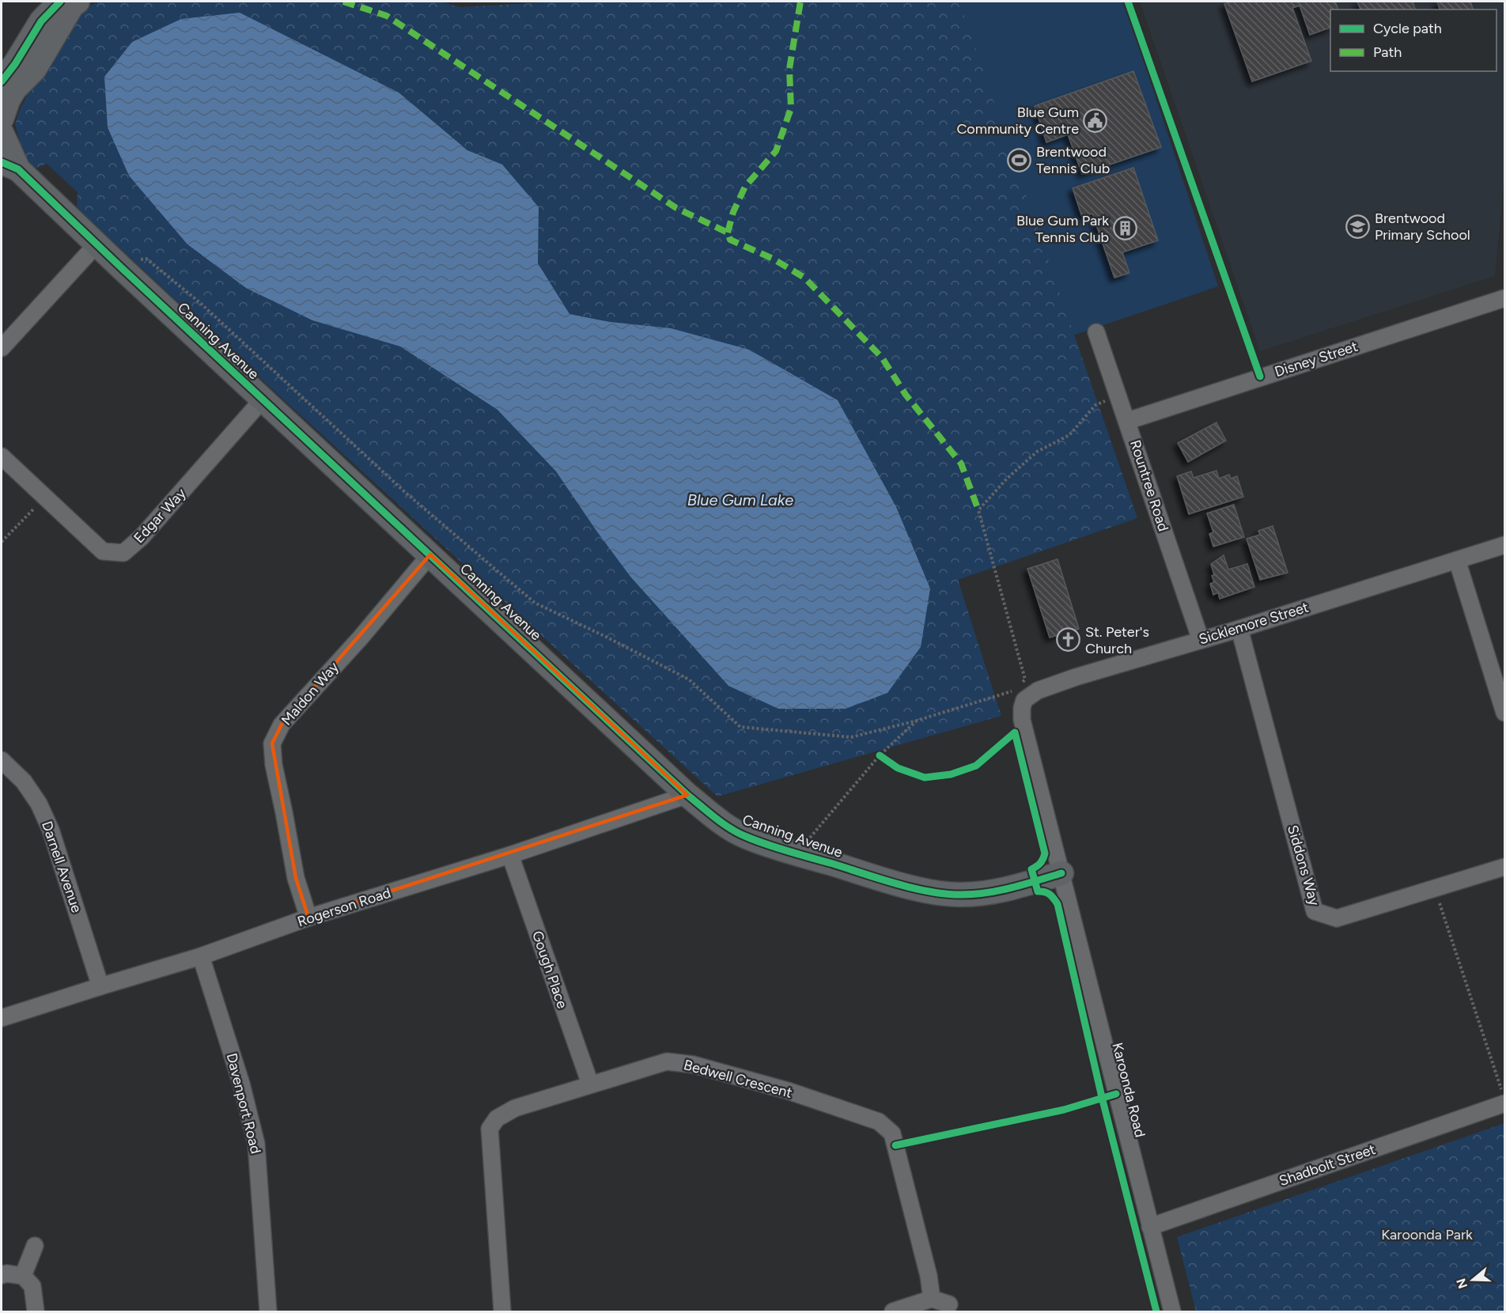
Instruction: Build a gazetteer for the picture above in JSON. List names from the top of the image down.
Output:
{
  "streets": {
    "street": [
      "Canning Avenue",
      "Disney Street",
      "Rountree Road",
      "Edgar Way",
      "Sicklemore Street",
      "Maldon Way",
      "Siddons Way",
      "Darnell Avenue",
      "Rogerson Road",
      "Gough Place",
      "Bedwell Crescent",
      "Karoonda Road",
      "Davenport Road",
      "Shadbolt Street"
    ]
  },
  "crossings": [
    ["Canning Avenue", "Edgar Way"],
    ["Canning Avenue", "Maldon Way"],
    ["Canning Avenue", "Rogerson Road"],
    ["Canning Avenue", "Karoonda Road"],
    ["Disney Street", "Rountree Road"],
    ["Rountree Road", "Sicklemore Street"],
    ["Sicklemore Street", "Siddons Way"],
    ["Sicklemore Street", "Karoonda Road"],
    ["Maldon Way", "Rogerson Road"],
    ["Darnell Avenue", "Rogerson Road"],
    ["Rogerson Road", "Gough Place"],
    ["Rogerson Road", "Davenport Road"],
    ["Gough Place", "Bedwell Crescent"],
    ["Karoonda Road", "Shadbolt Street"]
  ],
  "water": ["Blue Gum Lake"],
  "parks": ["Karoonda Park"],
  "places": {
    "public building": ["Blue Gum Community Centre"],
    "sports": ["Brentwood Tennis Club"],
    "school or university": ["Brentwood Primary School"],
    "building": ["Blue Gum Park Tennis Club"],
    "church": ["St. Peter's Church"]
  },
  "legend": ["Cycle path", "Path"],
  "north": "left"
}
